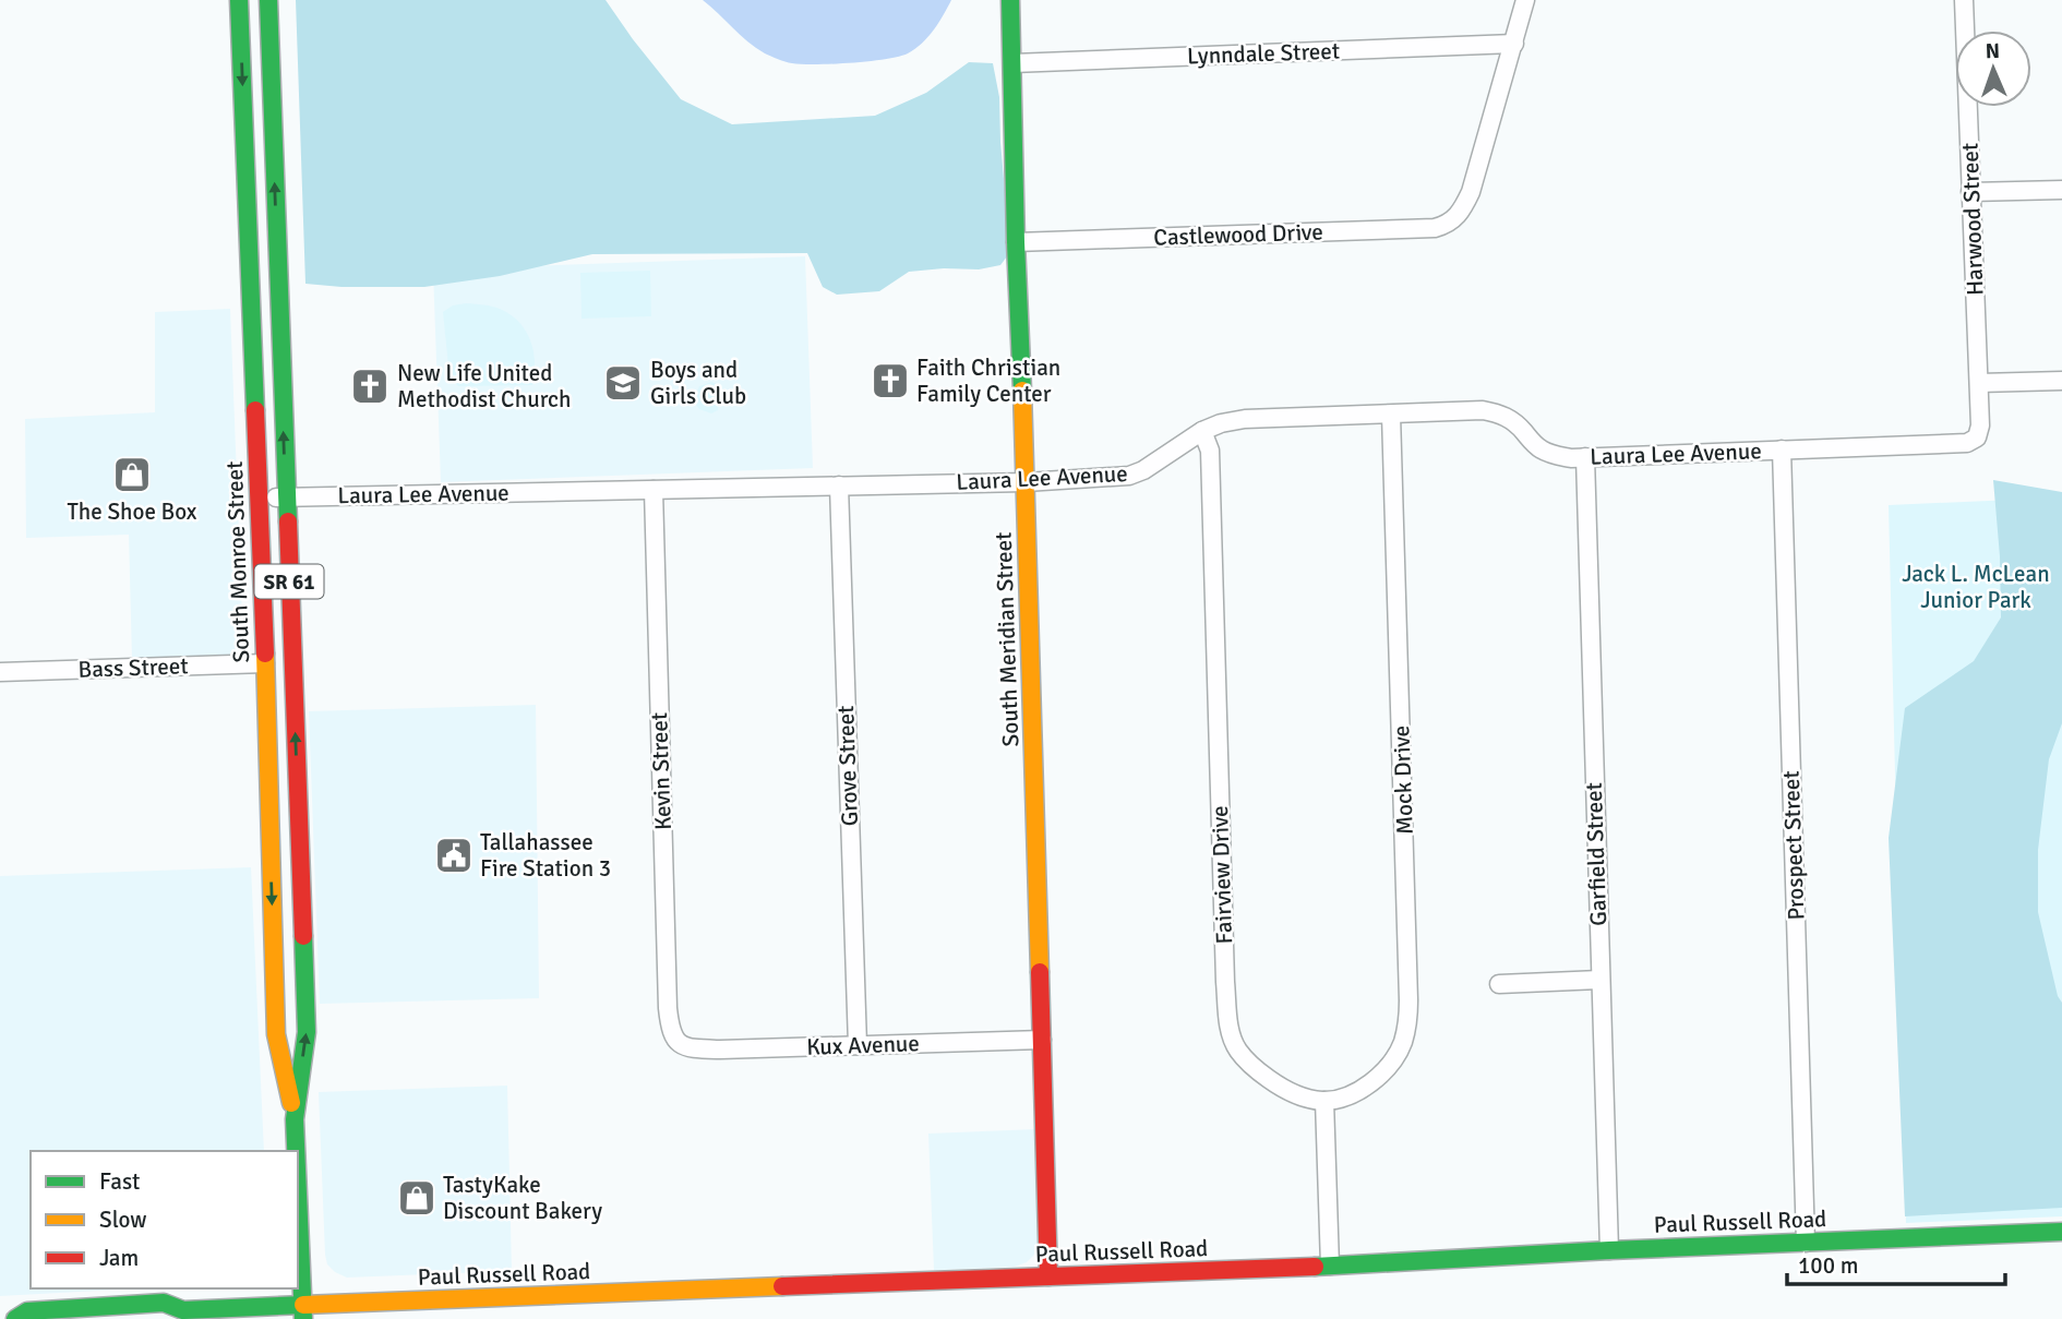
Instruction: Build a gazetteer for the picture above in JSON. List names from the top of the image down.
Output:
{
  "streets": {
    "street": [
      "Lynndale Street",
      "Harwood Street",
      "Castlewood Drive",
      "Laura Lee Avenue",
      "South Monroe Street",
      "SR 61",
      "South Meridian Street",
      "Bass Street",
      "Grove Street",
      "Kevin Street",
      "Mock Drive",
      "Prospect Street",
      "Garfield Street",
      "Fairview Drive",
      "Kux Avenue",
      "Paul Russell Road"
    ]
  },
  "crossings": [
    ["Lynndale Street", "Castlewood Drive"],
    ["Lynndale Street", "South Meridian Street"],
    ["Harwood Street", "Laura Lee Avenue"],
    ["Castlewood Drive", "South Meridian Street"],
    ["Laura Lee Avenue", "South Monroe Street"],
    ["Laura Lee Avenue", "South Meridian Street"],
    ["Laura Lee Avenue", "Grove Street"],
    ["Laura Lee Avenue", "Kevin Street"],
    ["Laura Lee Avenue", "Mock Drive"],
    ["Laura Lee Avenue", "Prospect Street"],
    ["Laura Lee Avenue", "Garfield Street"],
    ["Laura Lee Avenue", "Fairview Drive"],
    ["South Monroe Street", "Bass Street"],
    ["South Monroe Street", "Paul Russell Road"],
    ["South Meridian Street", "Kux Avenue"],
    ["South Meridian Street", "Paul Russell Road"],
    ["Grove Street", "Kux Avenue"],
    ["Kevin Street", "Kux Avenue"],
    ["Mock Drive", "Fairview Drive"],
    ["Prospect Street", "Paul Russell Road"],
    ["Garfield Street", "Paul Russell Road"]
  ],
  "parks": ["Jack L. McLean Junior Park"],
  "places": {
    "church": ["Faith Christian Family Center", "New Life United Methodist Church"],
    "school or university": ["Boys and Girls Club"],
    "shop": ["The Shoe Box", "TastyKake Discount Bakery"],
    "public building": ["Tallahassee Fire Station 3"]
  },
  "legend": ["Fast", "Slow", "Jam"],
  "scale_bar": "100 m",
  "north": "top"
}
